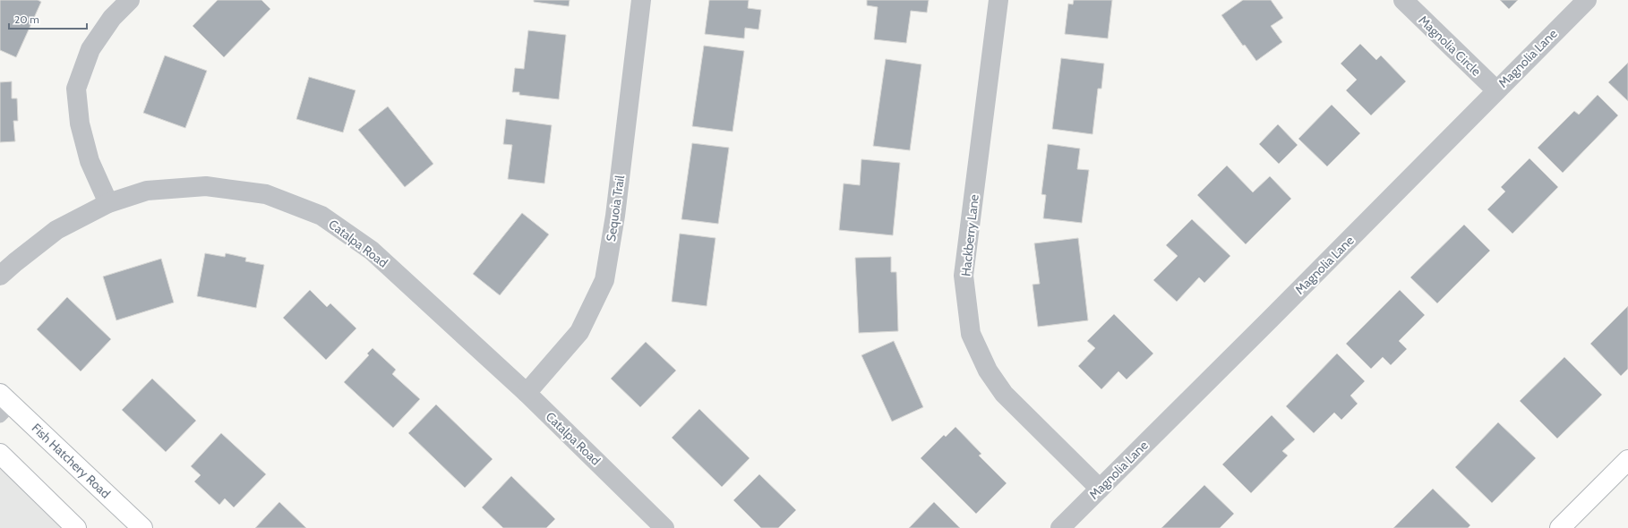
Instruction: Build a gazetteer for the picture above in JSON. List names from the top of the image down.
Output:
{
  "streets": {
    "main road": ["Fish Hatchery Road"],
    "street": [
      "Magnolia Circle",
      "Magnolia Lane",
      "Sequoia Trail",
      "Hackberry Lane",
      "Catalpa Road"
    ]
  },
  "crossings": [
    ["Magnolia Circle", "Magnolia Lane"],
    ["Magnolia Lane", "Hackberry Lane"],
    ["Sequoia Trail", "Catalpa Road"]
  ],
  "scale_bar": "20 m"
}
